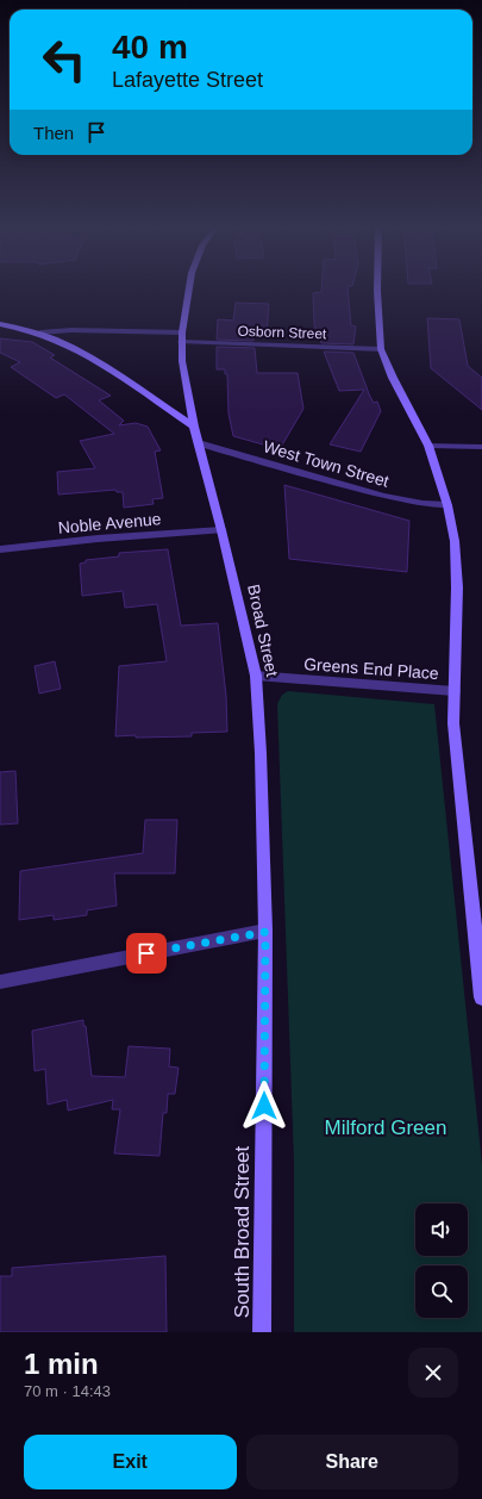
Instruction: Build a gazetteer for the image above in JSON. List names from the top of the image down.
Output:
{
  "streets": {
    "main road": ["Broad Street", "South Broad Street"],
    "street": [
      "Osborn Street",
      "West Town Street",
      "Noble Avenue",
      "Greens End Place"
    ]
  },
  "crossings": [
    ["Osborn Street", "Broad Street"],
    ["West Town Street", "Broad Street"],
    ["Noble Avenue", "Broad Street"],
    ["Broad Street", "Greens End Place"],
    ["Broad Street", "South Broad Street"]
  ],
  "parks": ["Milford Green"],
  "page": {
    "turn": ["40 m", "Lafayette Street"],
    "then": "Then",
    "heading": ["1 min", "70 m · 14:43"],
    "buttons": ["Exit", "Share"]
  }
}
